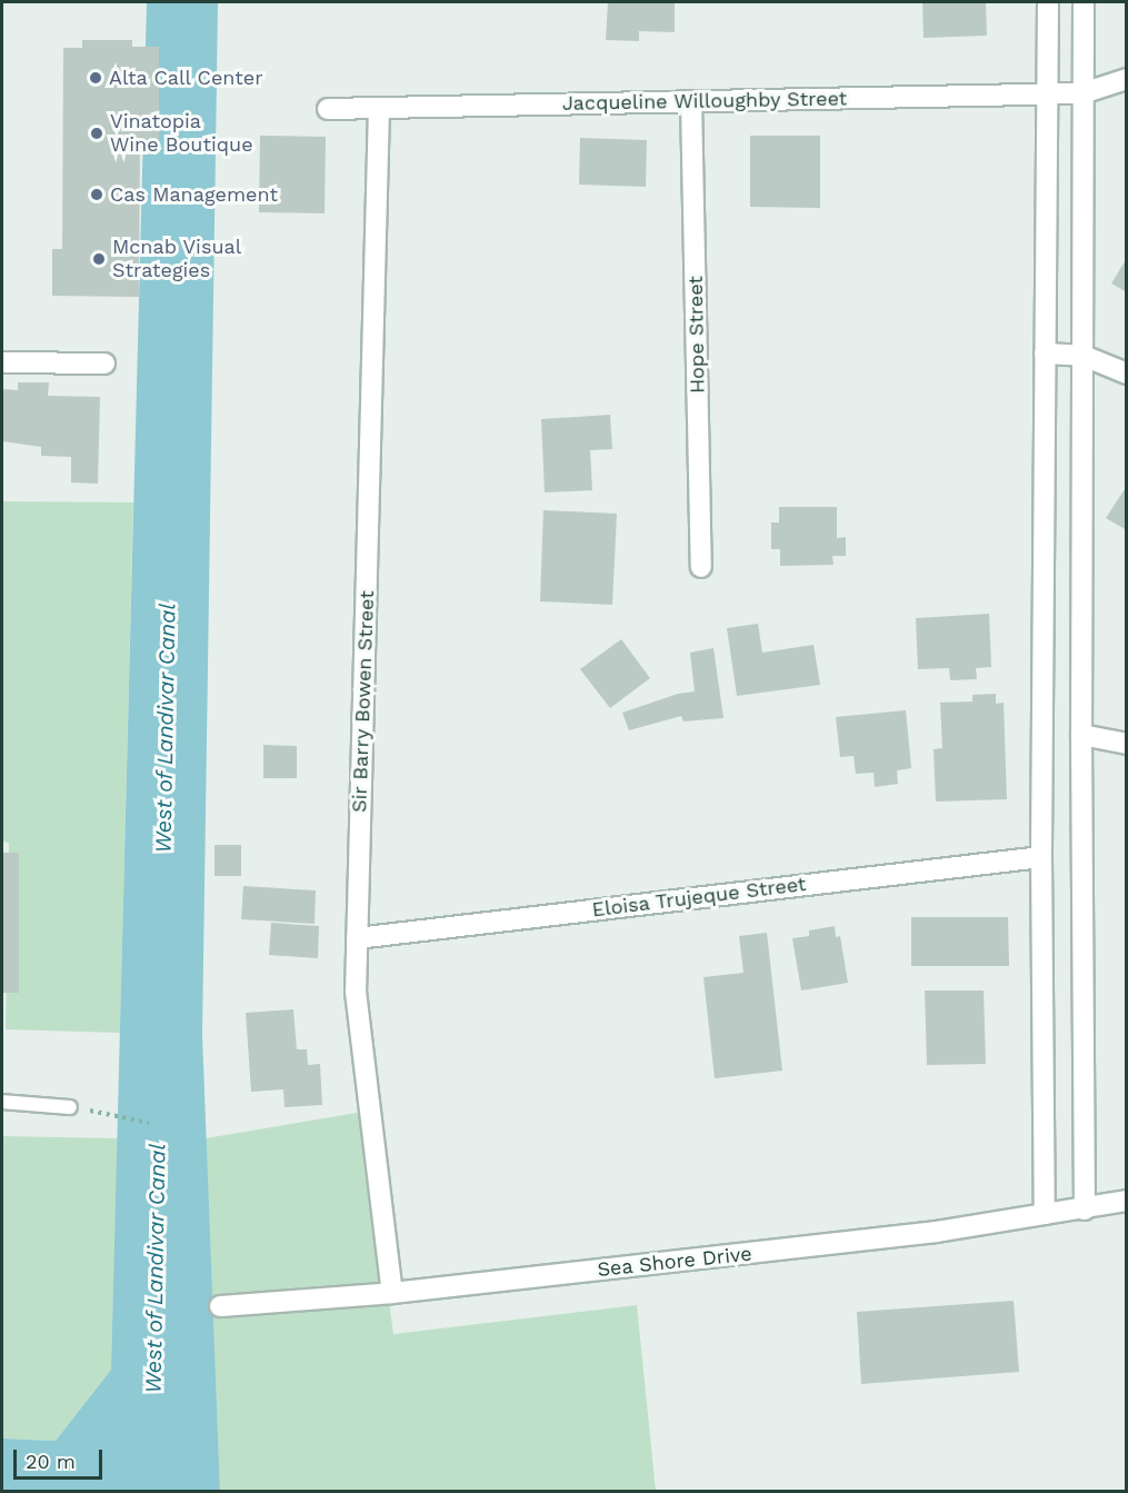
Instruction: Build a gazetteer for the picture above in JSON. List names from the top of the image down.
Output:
{
  "streets": {
    "street": [
      "Jacqueline Willoughby Street",
      "Hope Street",
      "Sir Barry Bowen Street",
      "Eloisa Trujeque Street",
      "Sea Shore Drive"
    ]
  },
  "crossings": [
    ["Jacqueline Willoughby Street", "Hope Street"],
    ["Jacqueline Willoughby Street", "Sir Barry Bowen Street"],
    ["Sir Barry Bowen Street", "Eloisa Trujeque Street"],
    ["Sir Barry Bowen Street", "Sea Shore Drive"]
  ],
  "water": ["West of Landivar Canal"],
  "places": [
    "Alta Call Center",
    "Vinatopia Wine Boutique",
    "Cas Management",
    "Mcnab Visual Strategies"
  ],
  "scale_bar": "20 m"
}
